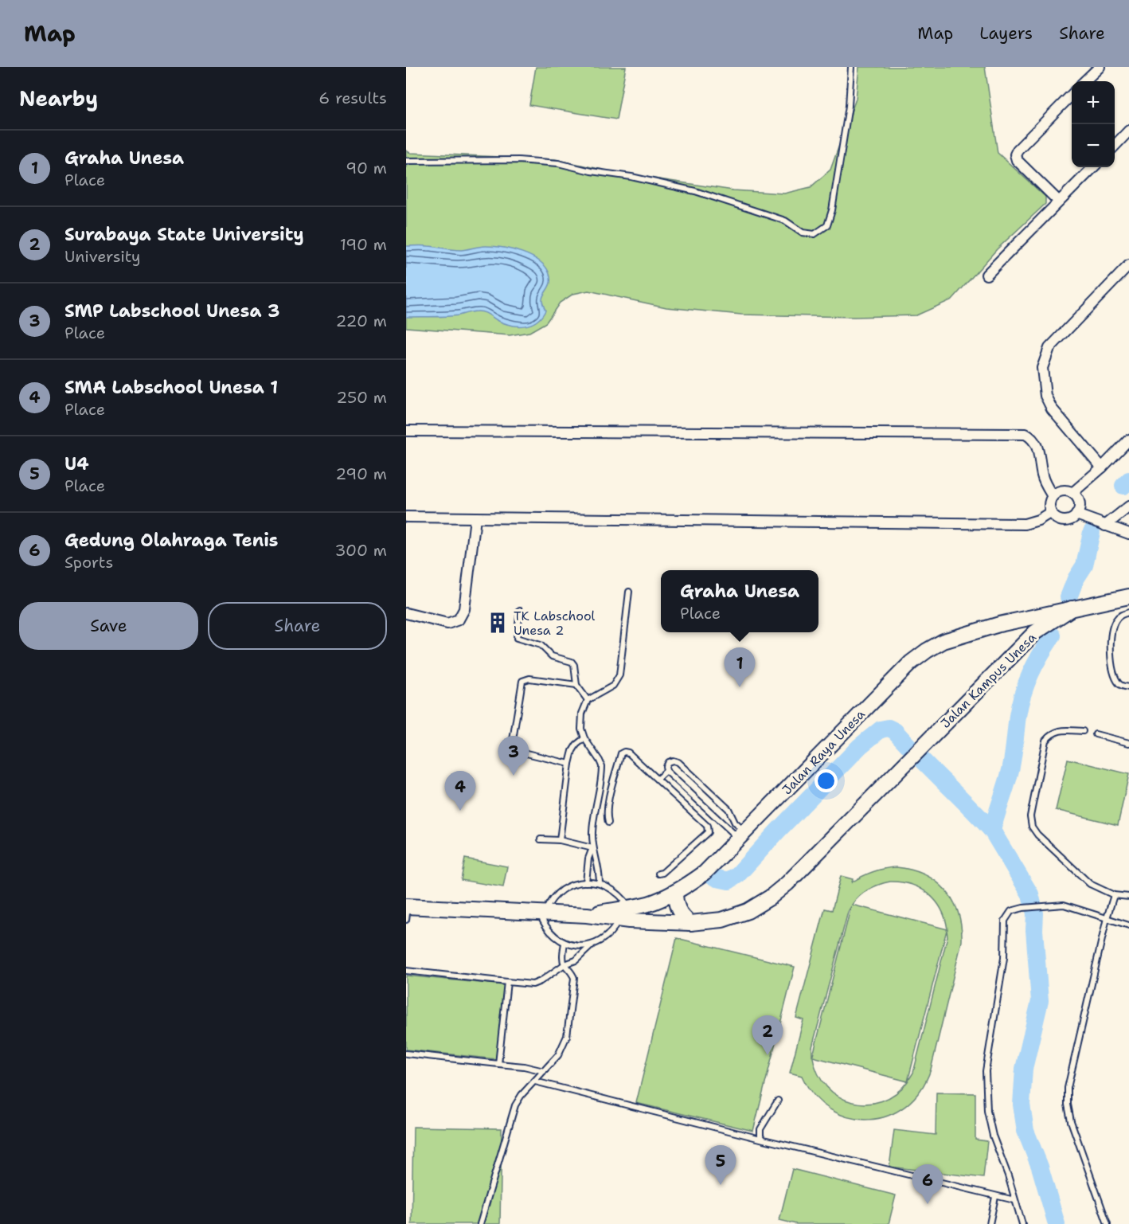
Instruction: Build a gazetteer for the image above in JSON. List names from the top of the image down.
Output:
{
  "streets": {
    "main road": ["Jalan Kampus Unesa", "Jalan Raya Unesa"]
  },
  "crossings": [
    ["Jalan Kampus Unesa", "Jalan Raya Unesa"]
  ],
  "places": {
    "building": ["TK Labschool Unesa 2"]
  },
  "page": {
    "header": "Map",
    "nav": ["Map", "Layers", "Share"],
    "heading": ["Nearby", "6 results"],
    "map_buttons": ["+", "−"],
    "list": [
      {
        "mark": "1",
        "name": "Graha Unesa",
        "note": "Place",
        "value": "90 m"
      },
      {
        "mark": "2",
        "name": "Surabaya State University",
        "note": "University",
        "value": "190 m"
      },
      {
        "mark": "3",
        "name": "SMP Labschool Unesa 3",
        "note": "Place",
        "value": "220 m"
      },
      {
        "mark": "4",
        "name": "SMA Labschool Unesa 1",
        "note": "Place",
        "value": "250 m"
      },
      {
        "mark": "5",
        "name": "U4",
        "note": "Place",
        "value": "290 m"
      },
      {
        "mark": "6",
        "name": "Gedung Olahraga Tenis",
        "note": "Sports",
        "value": "300 m"
      }
    ],
    "popup": ["Graha Unesa", "Place"],
    "buttons": ["Save", "Share"],
    "pins": [
      "1",
      "3",
      "4",
      "2",
      "5",
      "6"
    ]
  }
}
